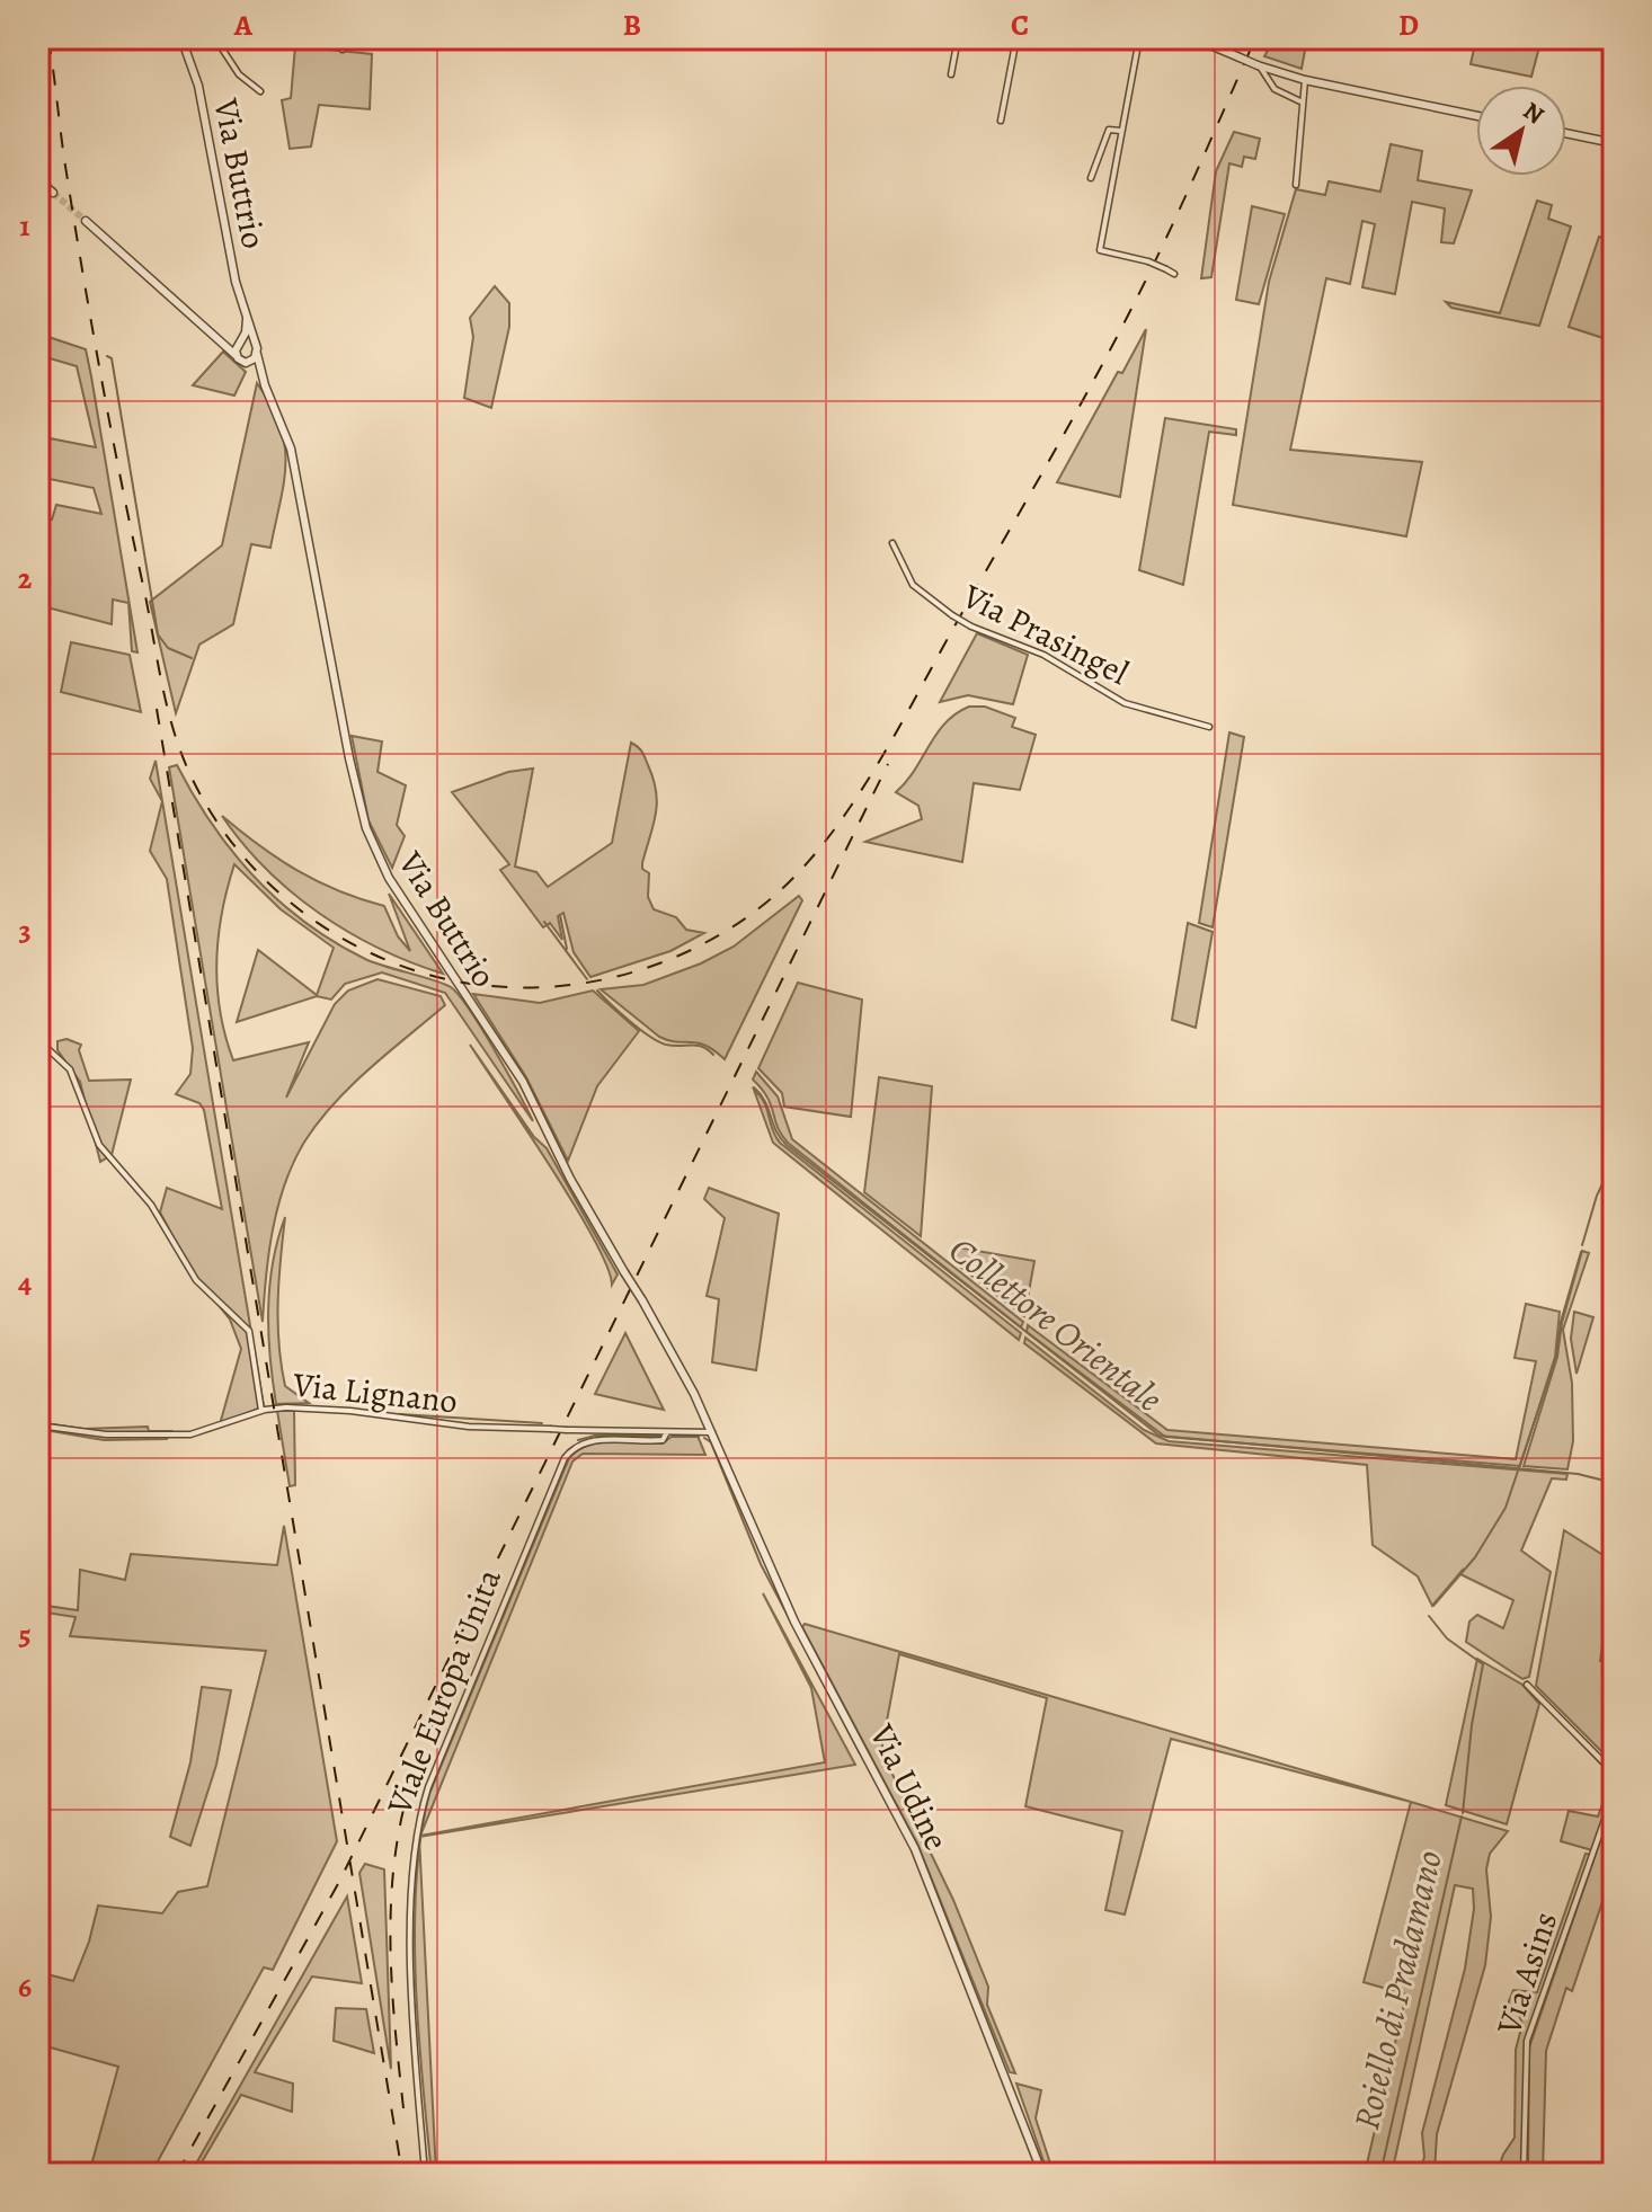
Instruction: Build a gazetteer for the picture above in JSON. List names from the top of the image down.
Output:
{
  "streets": {
    "street": [
      "Via Buttrio",
      "Via Prasingel",
      "Via Lignano",
      "Viale Europa Unita",
      "Via Udine",
      "Via Asins"
    ]
  },
  "crossings": [
    ["Via Buttrio", "Via Lignano"],
    ["Via Buttrio", "Via Udine"],
    ["Via Lignano", "Viale Europa Unita"],
    ["Via Lignano", "Via Udine"]
  ],
  "water": ["Collettore Orientale", "Roiello di Pradamano"],
  "north": "top right",
  "grid": {
    "columns": [
      "A",
      "B",
      "C",
      "D"
    ],
    "rows": [
      "1",
      "2",
      "3",
      "4",
      "5",
      "6"
    ]
  }
}
